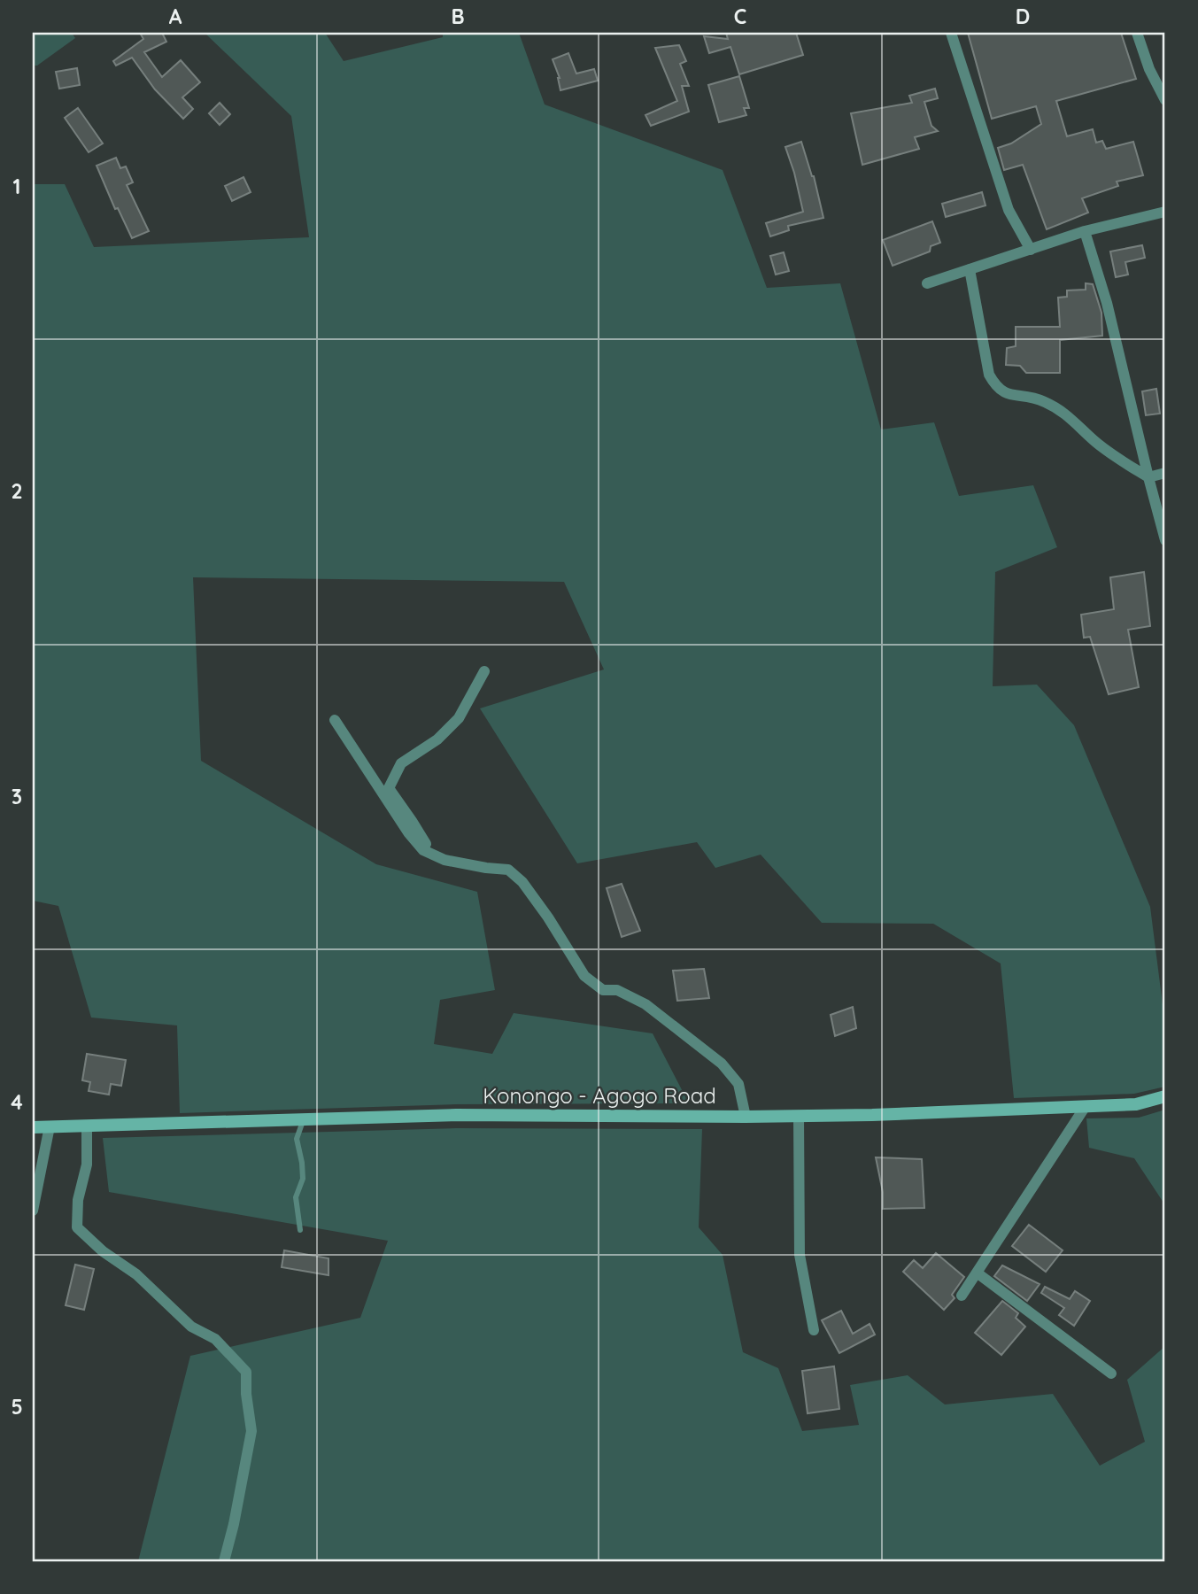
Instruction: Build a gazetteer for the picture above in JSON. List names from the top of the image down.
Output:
{
  "streets": {
    "main road": ["Konongo - Agogo Road"]
  },
  "grid": {
    "columns": [
      "A",
      "B",
      "C",
      "D"
    ],
    "rows": [
      "1",
      "2",
      "3",
      "4",
      "5"
    ]
  }
}
